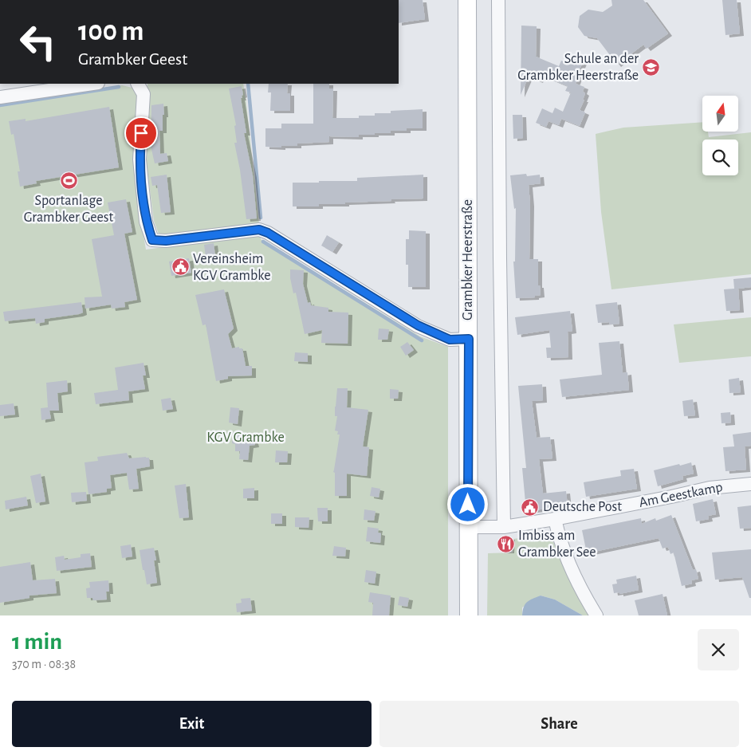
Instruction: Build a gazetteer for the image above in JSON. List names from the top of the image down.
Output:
{
  "streets": {
    "main road": ["Grambker Heerstraße"],
    "street": ["Am Geestkamp"]
  },
  "crossings": [
    ["Grambker Heerstraße", "Am Geestkamp"]
  ],
  "parks": ["KGV Grambke"],
  "places": {
    "school or university": ["Schule an der Grambker Heerstraße"],
    "sports": ["Sportanlage Grambker Geest"],
    "public building": ["Vereinsheim KGV Grambke", "Deutsche Post"],
    "restaurant": ["Imbiss am Grambker See"]
  },
  "north": "top",
  "page": {
    "turn": ["100 m", "Grambker Geest"],
    "heading": ["1 min", "370 m · 08:38"],
    "buttons": ["Exit", "Share"]
  }
}
